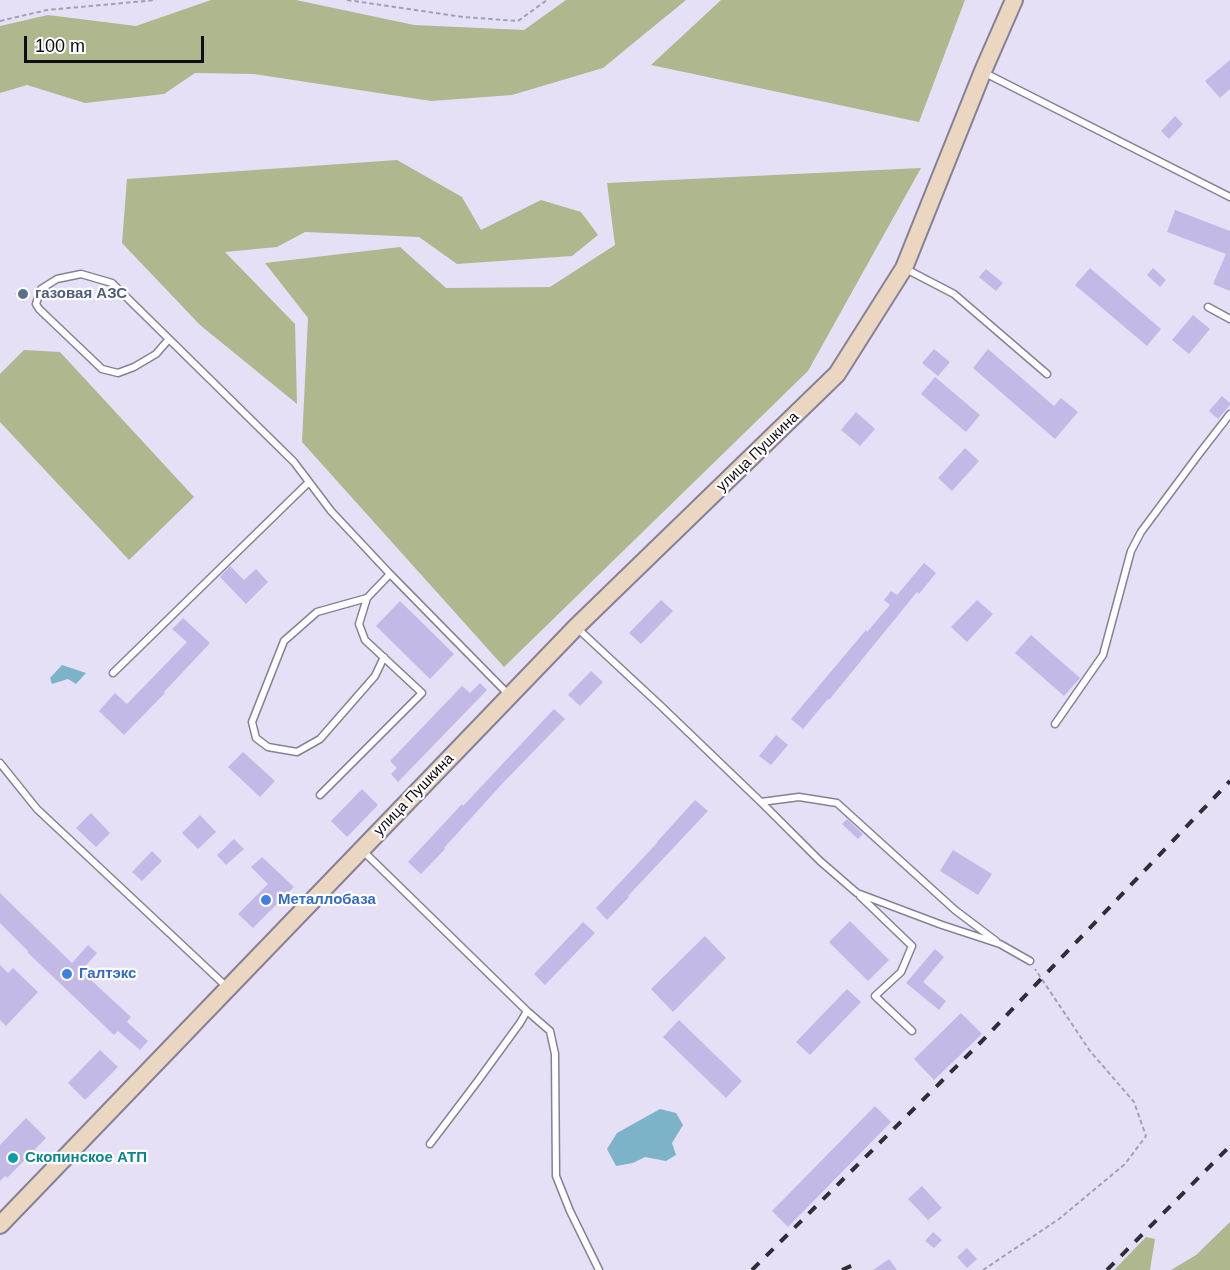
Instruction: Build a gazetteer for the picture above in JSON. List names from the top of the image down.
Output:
{
  "streets": {
    "main road": ["улица Пушкина"]
  },
  "places": [
    "газовая АЗС",
    "Металлобаза",
    "Галтэкс",
    "Скопинское АТП"
  ],
  "scale_bar": "100 m"
}
